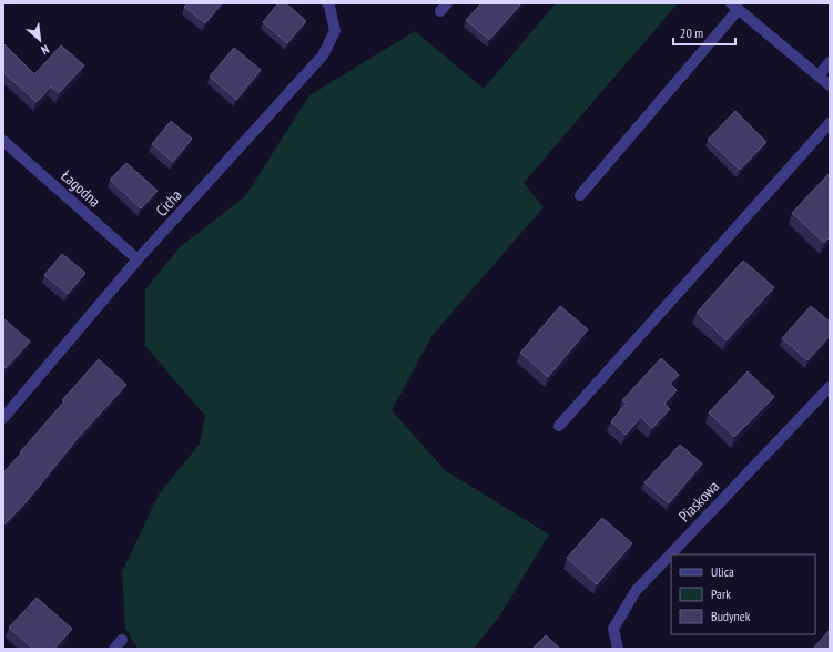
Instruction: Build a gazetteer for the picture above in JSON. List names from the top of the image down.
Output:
{
  "streets": {
    "street": ["Łagodna", "Cicha", "Piaskowa"]
  },
  "crossings": [
    ["Łagodna", "Cicha"]
  ],
  "legend": ["Ulica", "Park", "Budynek"],
  "scale_bar": "20 m",
  "north": "bottom right"
}
